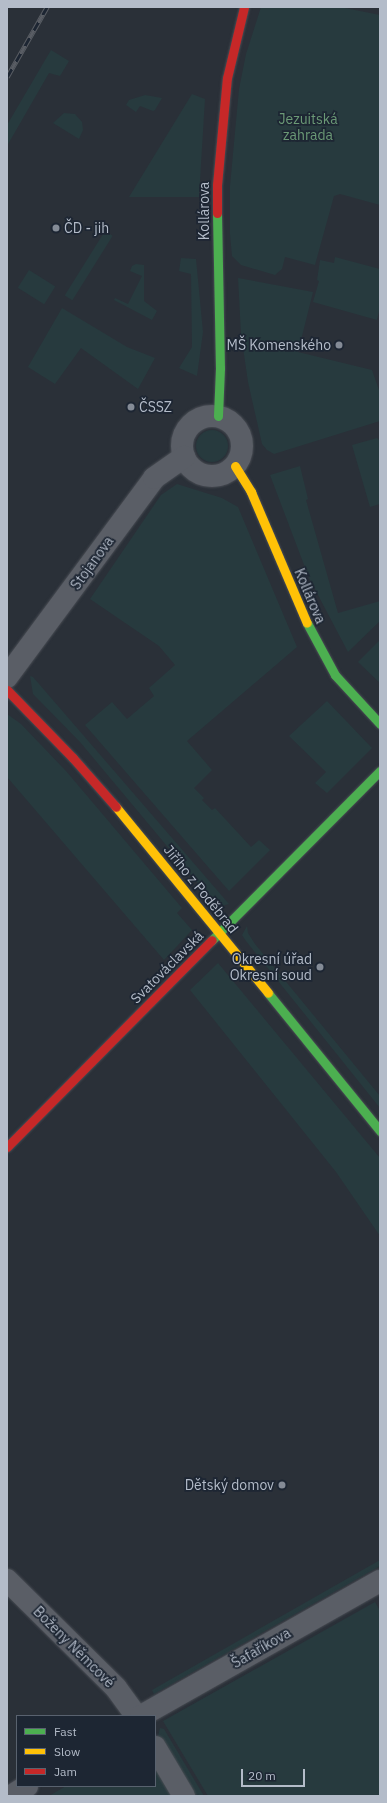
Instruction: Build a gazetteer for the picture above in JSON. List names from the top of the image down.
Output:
{
  "streets": {
    "street": [
      "Kollárova",
      "Stojanova",
      "Jiřího z Poděbrad",
      "Svatováclavská",
      "Boženy Němcové",
      "Šafaříkova"
    ]
  },
  "crossings": [
    ["Kollárova", "Stojanova"],
    ["Jiřího z Poděbrad", "Svatováclavská"]
  ],
  "parks": ["Jezuitská zahrada"],
  "places": [
    "ČD - jih",
    "MŠ Komenského",
    "ČSSZ",
    "Okresní úřad Okresní soud",
    "Dětský domov"
  ],
  "legend": ["Fast", "Slow", "Jam"],
  "scale_bar": "20 m"
}
